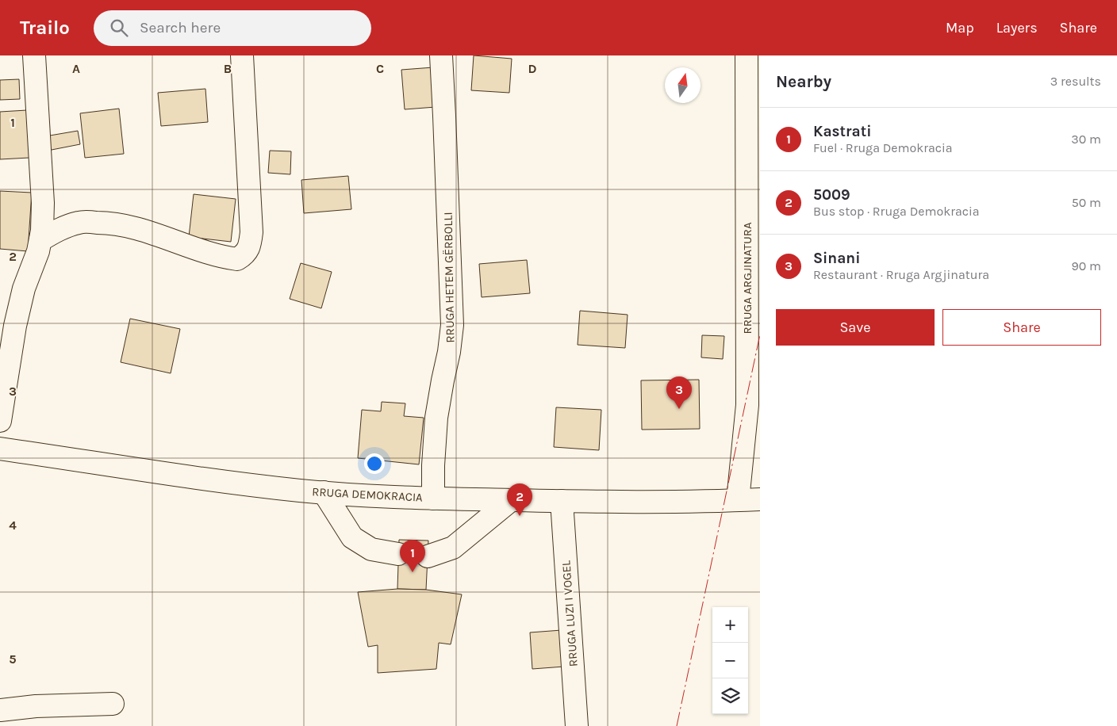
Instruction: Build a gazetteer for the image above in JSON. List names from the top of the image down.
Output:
{
  "streets": {
    "street": [
      "RRUGA HETEM GËRBOLLI",
      "RRUGA ARGJINATURA",
      "RRUGA DEMOKRACIA",
      "RRUGA LUZI I VOGEL"
    ]
  },
  "crossings": [
    ["RRUGA HETEM GËRBOLLI", "RRUGA DEMOKRACIA"],
    ["RRUGA ARGJINATURA", "RRUGA DEMOKRACIA"],
    ["RRUGA DEMOKRACIA", "RRUGA LUZI I VOGEL"]
  ],
  "north": "top",
  "page": {
    "header": "Trailo",
    "search": "Search here",
    "nav": ["Map", "Layers", "Share"],
    "heading": ["Nearby", "3 results"],
    "list": [
      {
        "mark": "1",
        "name": "Kastrati",
        "note": "Fuel · Rruga Demokracia",
        "value": "30 m"
      },
      {
        "mark": "2",
        "name": "5009",
        "note": "Bus stop · Rruga Demokracia",
        "value": "50 m"
      },
      {
        "mark": "3",
        "name": "Sinani",
        "note": "Restaurant · Rruga Argjinatura",
        "value": "90 m"
      }
    ],
    "buttons": ["Save", "Share"],
    "pins": ["3", "2", "1"],
    "map_buttons": ["+", "−"]
  },
  "grid": {
    "columns": [
      "A",
      "B",
      "C",
      "D"
    ],
    "rows": [
      "1",
      "2",
      "3",
      "4",
      "5"
    ]
  }
}
